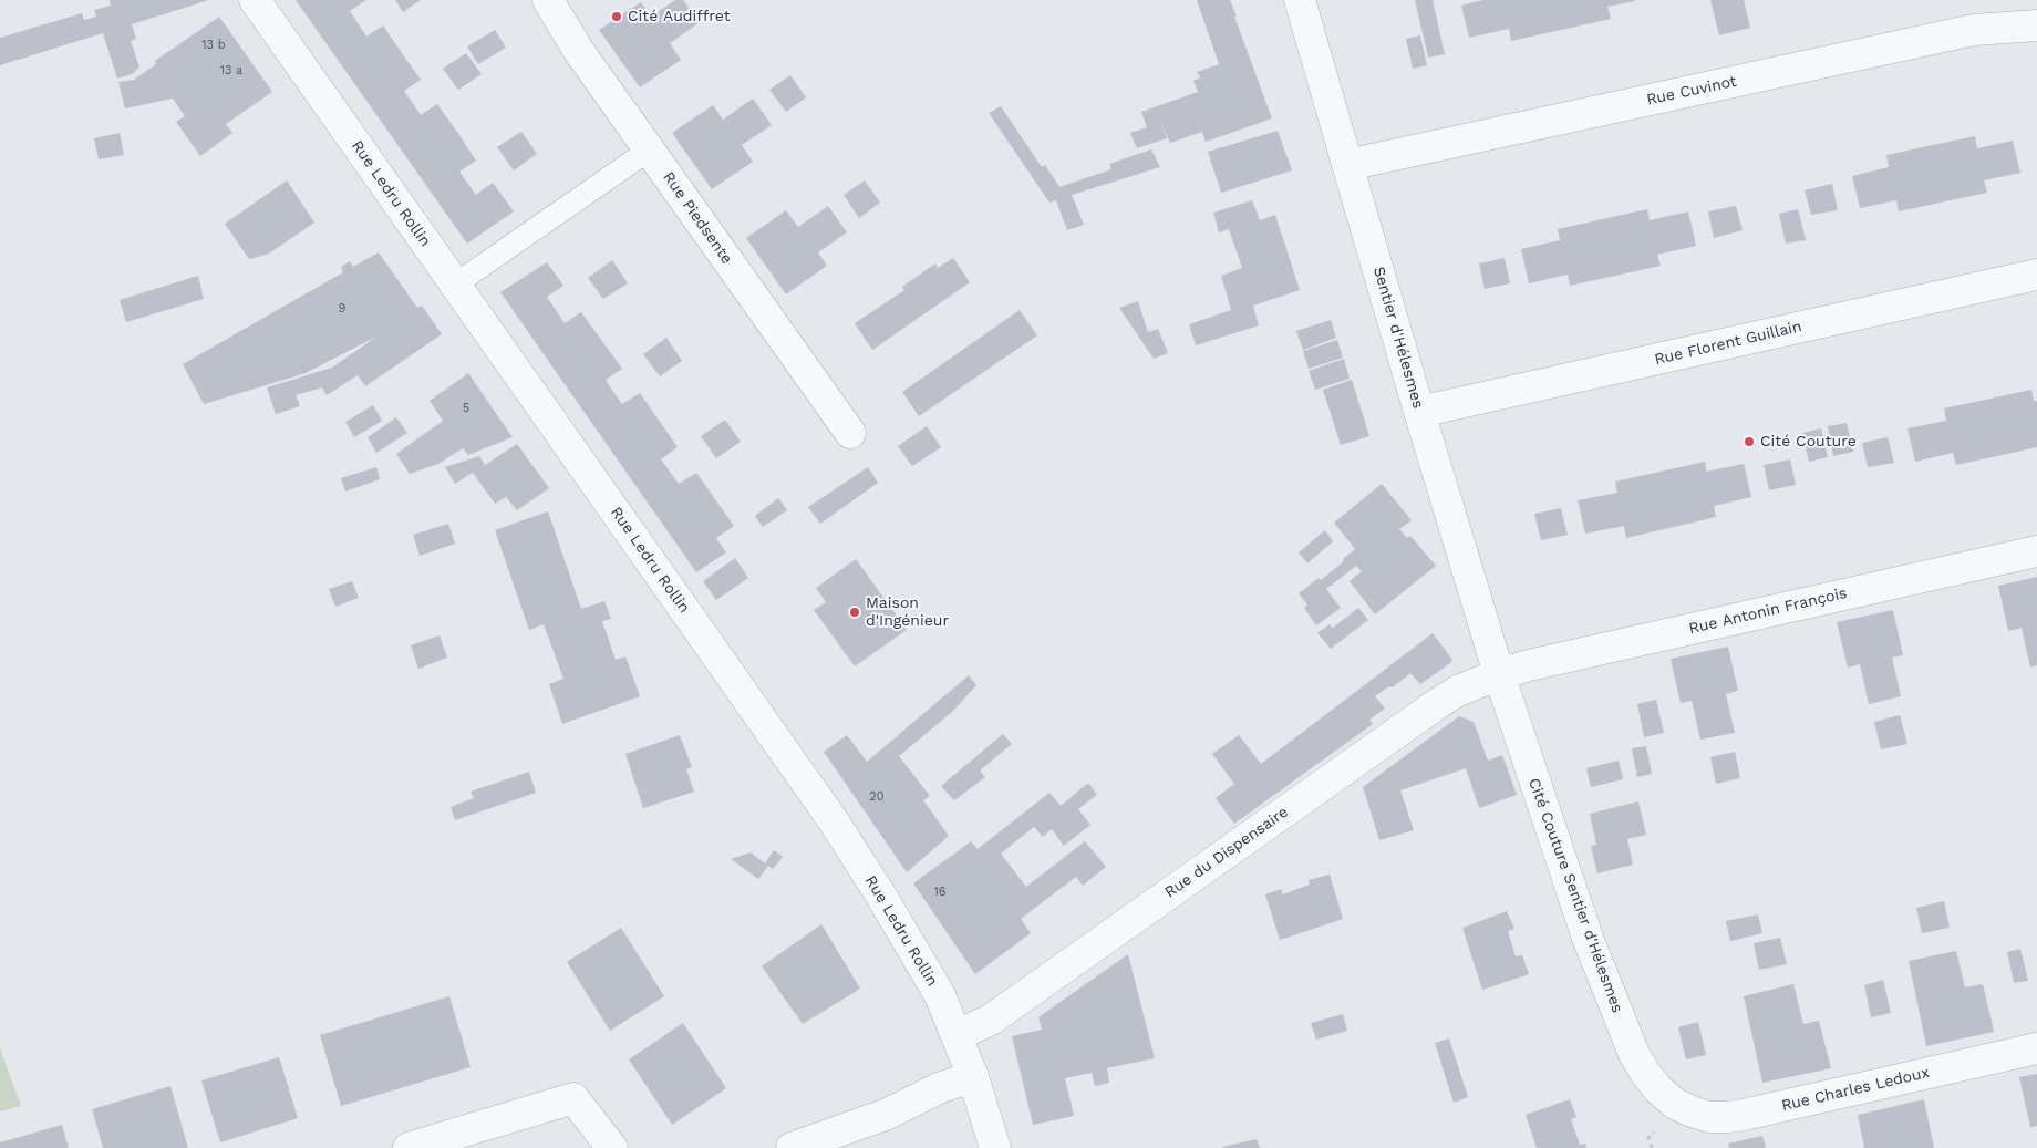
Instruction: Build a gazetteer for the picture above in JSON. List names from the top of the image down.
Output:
{
  "streets": {
    "street": [
      "Rue Cuvinot",
      "Rue Ledru Rollin",
      "Rue Piedsente",
      "Sentier d'Hélesmes",
      "Rue Florent Guillain",
      "Rue Antonin François",
      "Rue du Dispensaire",
      "Cité Couture Sentier d'Hélesmes",
      "Rue Charles Ledoux"
    ]
  },
  "crossings": [
    ["Rue Cuvinot", "Sentier d'Hélesmes"],
    ["Rue Ledru Rollin", "Rue du Dispensaire"],
    ["Sentier d'Hélesmes", "Rue Florent Guillain"],
    ["Sentier d'Hélesmes", "Rue Antonin François"],
    ["Sentier d'Hélesmes", "Rue du Dispensaire"],
    ["Sentier d'Hélesmes", "Cité Couture Sentier d'Hélesmes"],
    ["Rue Antonin François", "Rue du Dispensaire"],
    ["Rue Antonin François", "Cité Couture Sentier d'Hélesmes"],
    ["Rue du Dispensaire", "Cité Couture Sentier d'Hélesmes"],
    ["Cité Couture Sentier d'Hélesmes", "Rue Charles Ledoux"]
  ],
  "places": ["Cité Audiffret", "Cité Couture", "Maison d'Ingénieur"],
  "house_numbers": [
    "13 b",
    "13 a",
    "9",
    "5",
    "20",
    "16"
  ]
}
